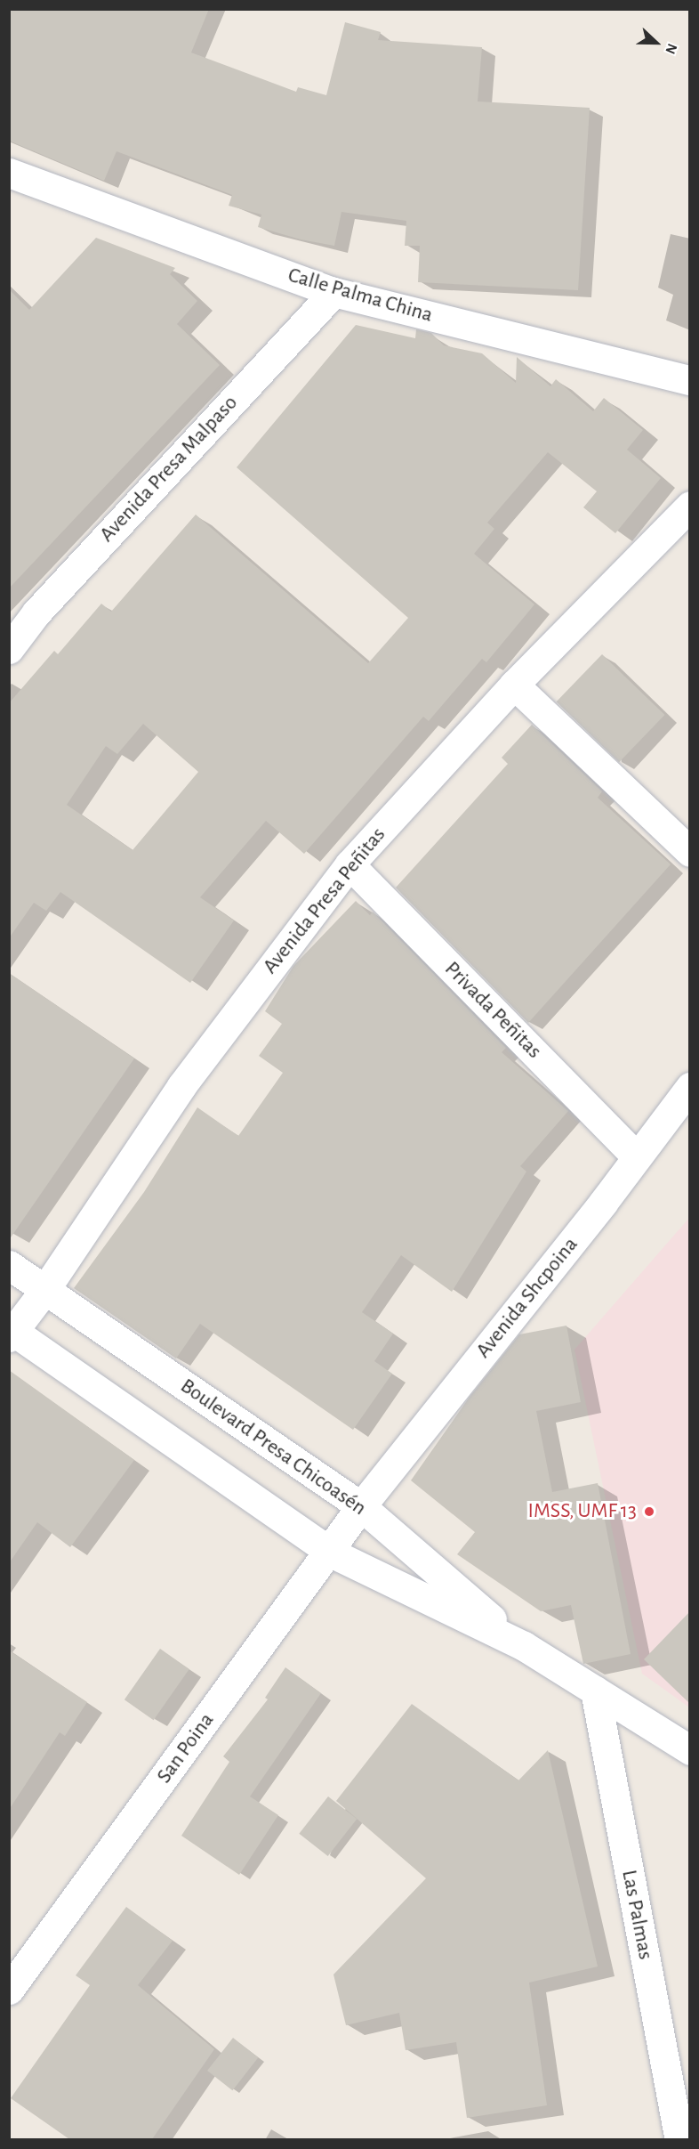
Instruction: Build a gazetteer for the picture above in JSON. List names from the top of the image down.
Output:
{
  "streets": {
    "street": [
      "Calle Palma China",
      "Avenida Presa Malpaso",
      "Avenida Presa Peñitas",
      "Privada Peñitas",
      "Avenida Shcpoina",
      "Boulevard Presa Chicoasén",
      "San Poina",
      "Las Palmas"
    ]
  },
  "crossings": [
    ["Calle Palma China", "Avenida Presa Malpaso"],
    ["Avenida Presa Peñitas", "Privada Peñitas"],
    ["Avenida Presa Peñitas", "Boulevard Presa Chicoasén"],
    ["Privada Peñitas", "Avenida Shcpoina"],
    ["Avenida Shcpoina", "Boulevard Presa Chicoasén"],
    ["Avenida Shcpoina", "San Poina"],
    ["Boulevard Presa Chicoasén", "San Poina"],
    ["Boulevard Presa Chicoasén", "Las Palmas"]
  ],
  "places": ["IMSS, UMF 13"],
  "north": "right"
}
